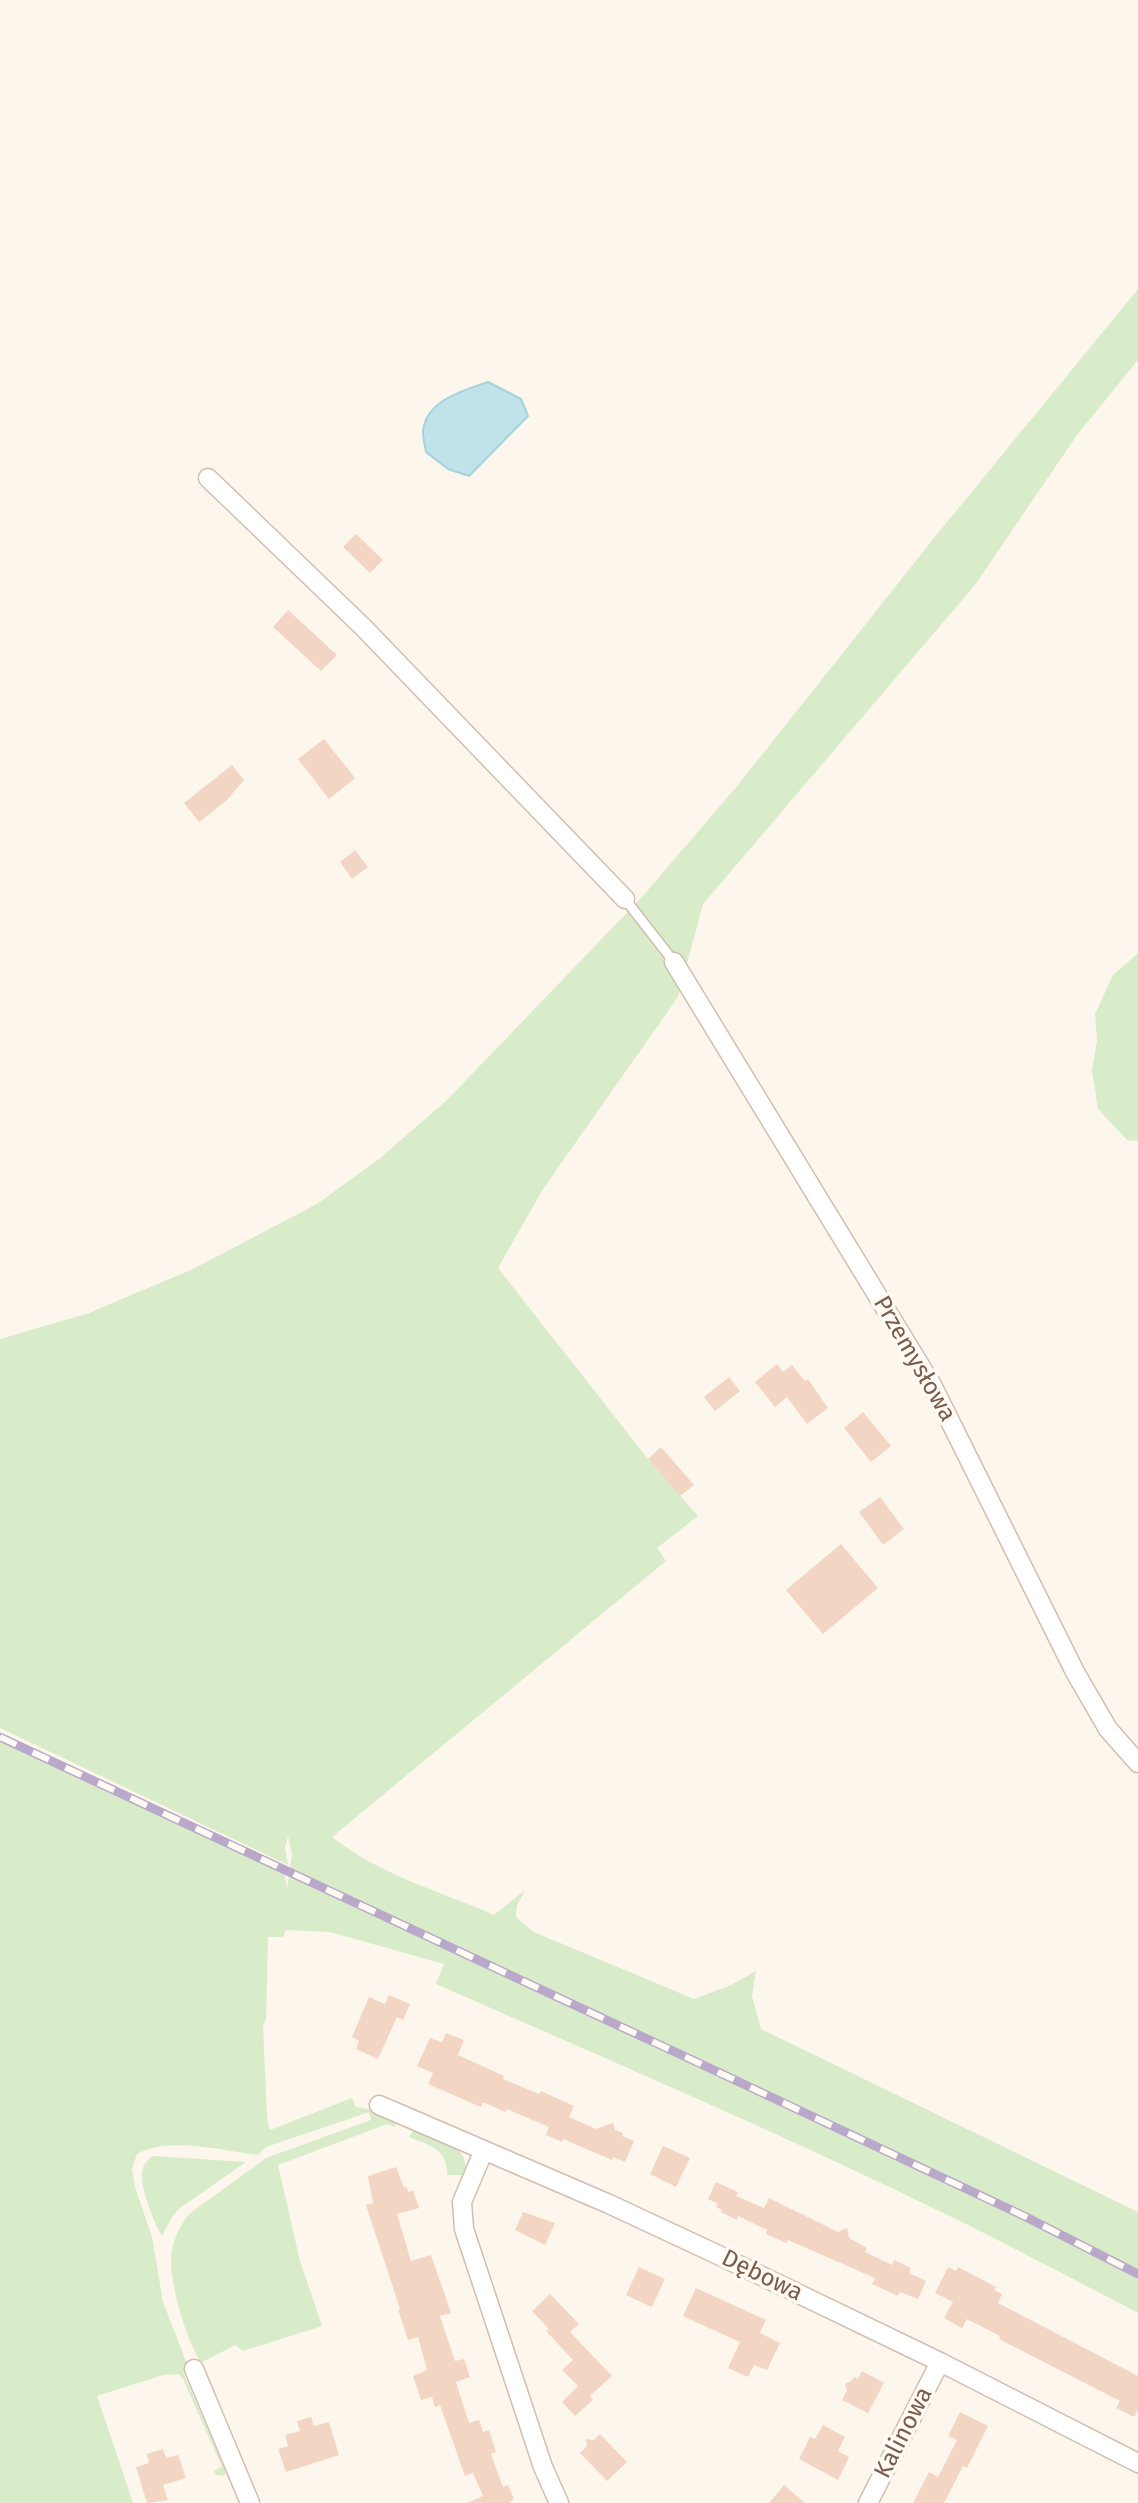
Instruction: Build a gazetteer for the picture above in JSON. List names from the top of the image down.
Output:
{
  "streets": {
    "street": ["Przemysłowa", "Dębowa", "Kalinowa"]
  },
  "crossings": [
    ["Dębowa", "Kalinowa"]
  ]
}
